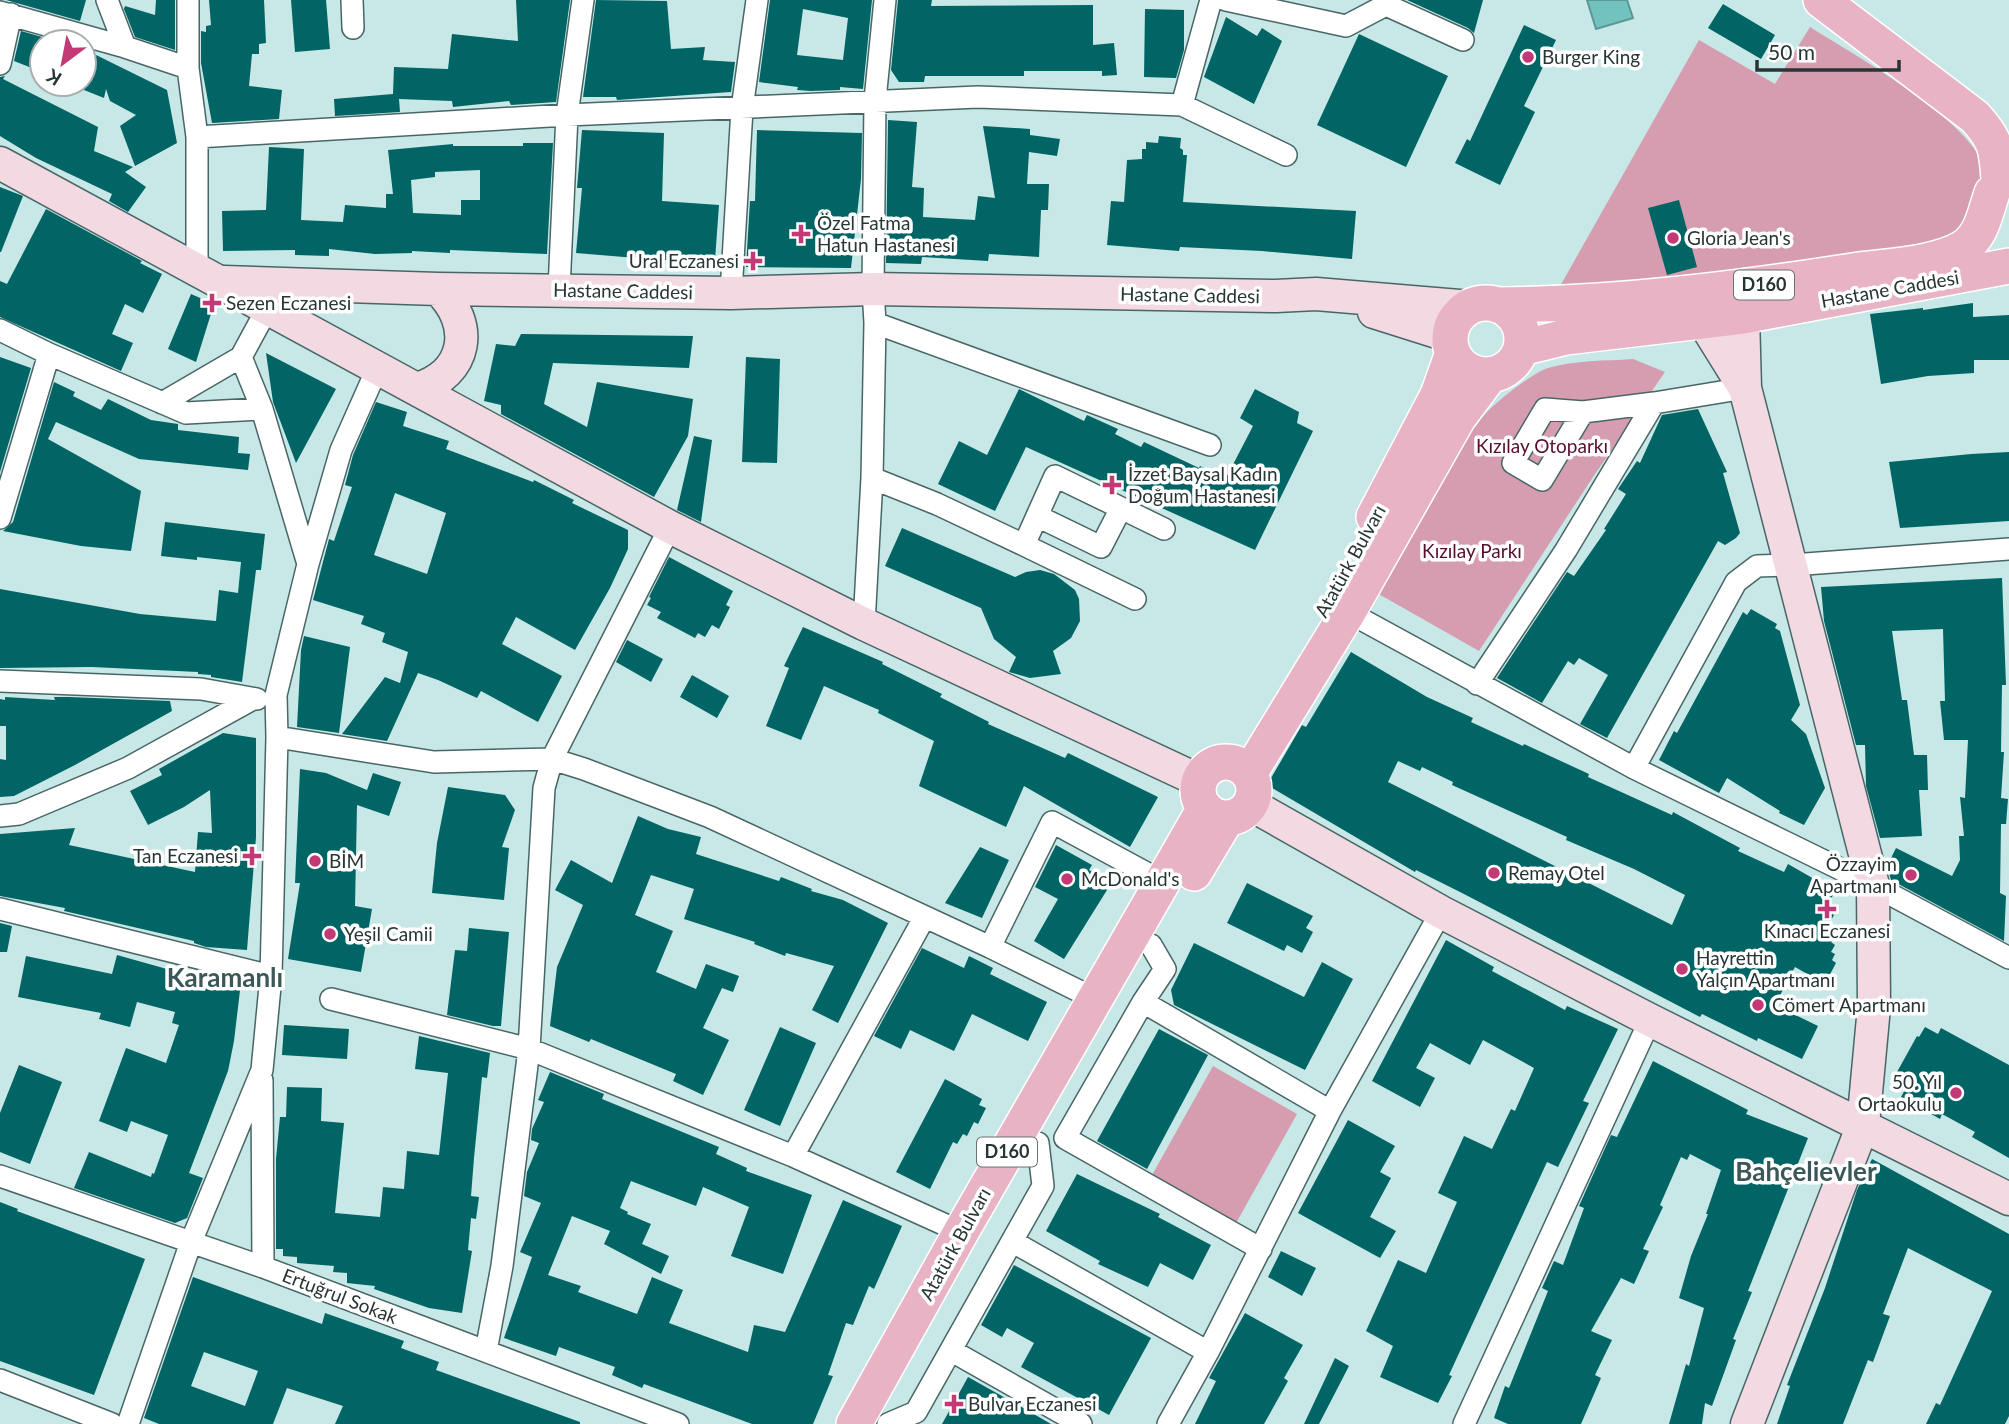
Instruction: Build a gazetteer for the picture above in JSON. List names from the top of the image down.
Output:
{
  "streets": {
    "main road": ["D160", "Hastane Caddesi", "Atatürk Bulvarı"],
    "street": ["Ertuğrul Sokak"]
  },
  "crossings": [
    ["D160", "Hastane Caddesi"],
    ["Hastane Caddesi", "Atatürk Bulvarı"]
  ],
  "districts": ["Karamanlı", "Bahçelievler"],
  "parks": ["Kızılay Otoparkı", "Kızılay Parkı"],
  "places": {
    "other": [
      "Burger King",
      "Gloria Jean's",
      "BİM",
      "Remay Otel",
      "Özzayim Apartmanı",
      "McDonald's",
      "Yeşil Camii",
      "Hayrettin Yalçın Apartmanı",
      "Cömert Apartmanı",
      "50. Yıl Ortaokulu"
    ],
    "health": [
      "Özel Fatma Hatun Hastanesi",
      "Ural Eczanesi",
      "Sezen Eczanesi",
      "İzzet Baysal Kadın Doğum Hastanesi",
      "Tan Eczanesi",
      "Kınacı Eczanesi",
      "Bulvar Eczanesi"
    ]
  },
  "scale_bar": "50 m",
  "north": "bottom left"
}
